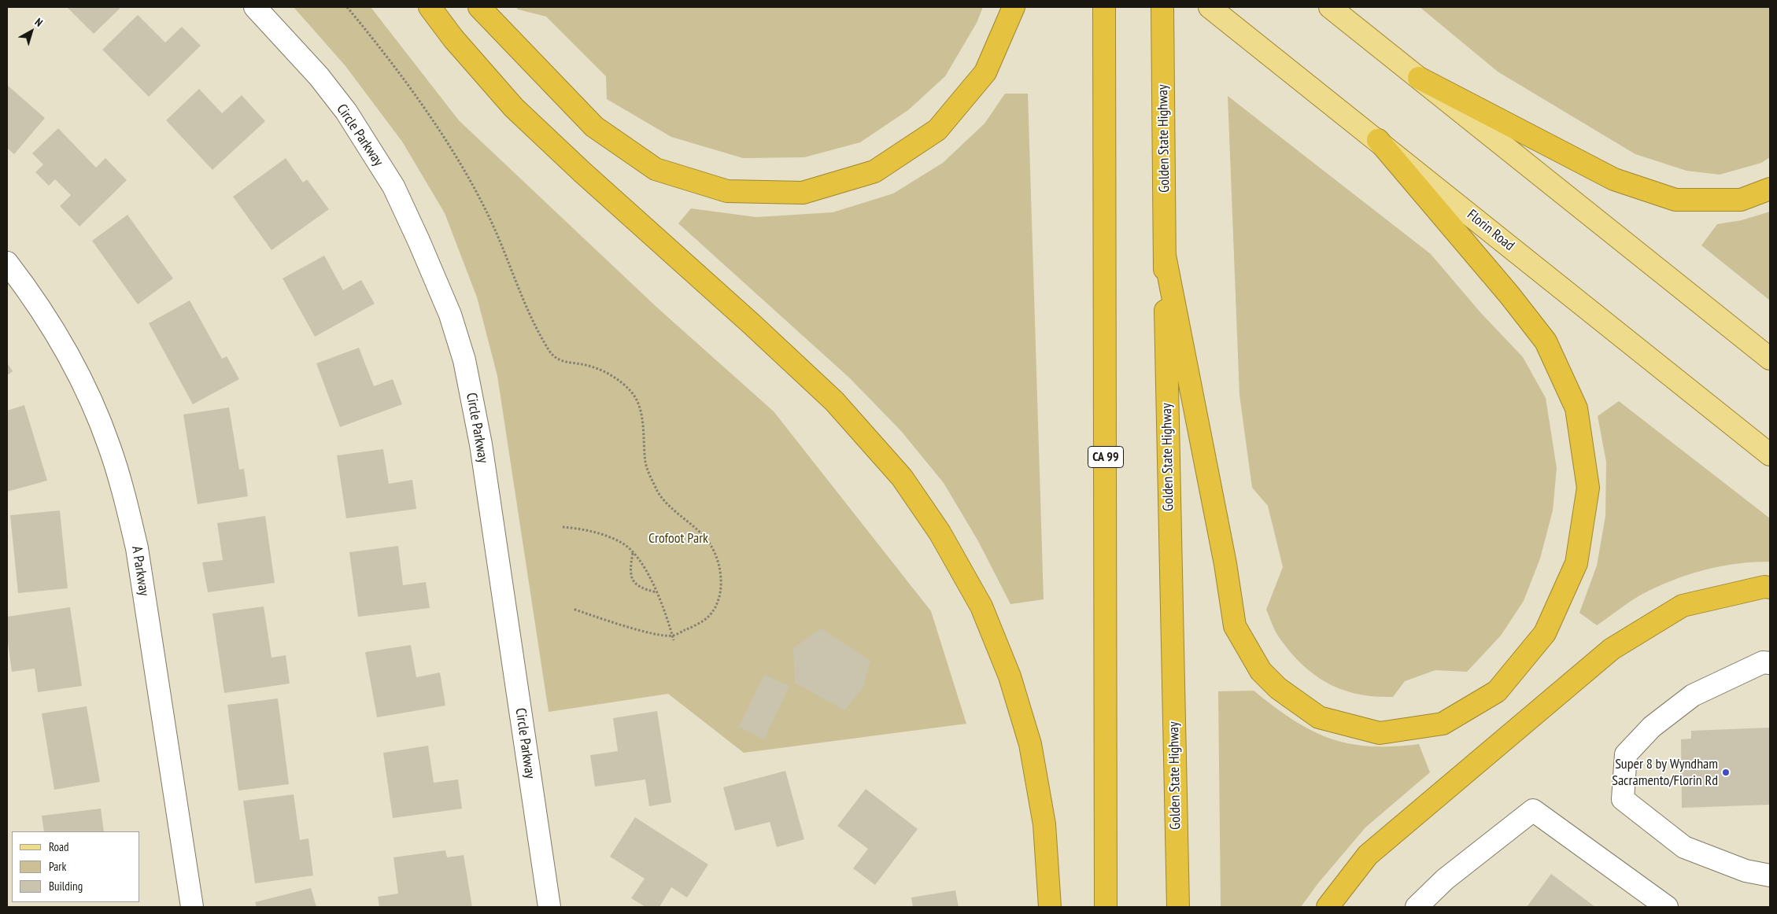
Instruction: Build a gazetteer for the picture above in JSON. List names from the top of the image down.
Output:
{
  "streets": {
    "highway": ["Golden State Highway", "CA 99"],
    "main road": ["Florin Road"],
    "street": ["Circle Parkway", "A Parkway"]
  },
  "parks": ["Crofoot Park"],
  "places": ["Super 8 by Wyndham Sacramento/Florin Rd"],
  "legend": ["Road", "Park", "Building"],
  "north": "top right"
}
